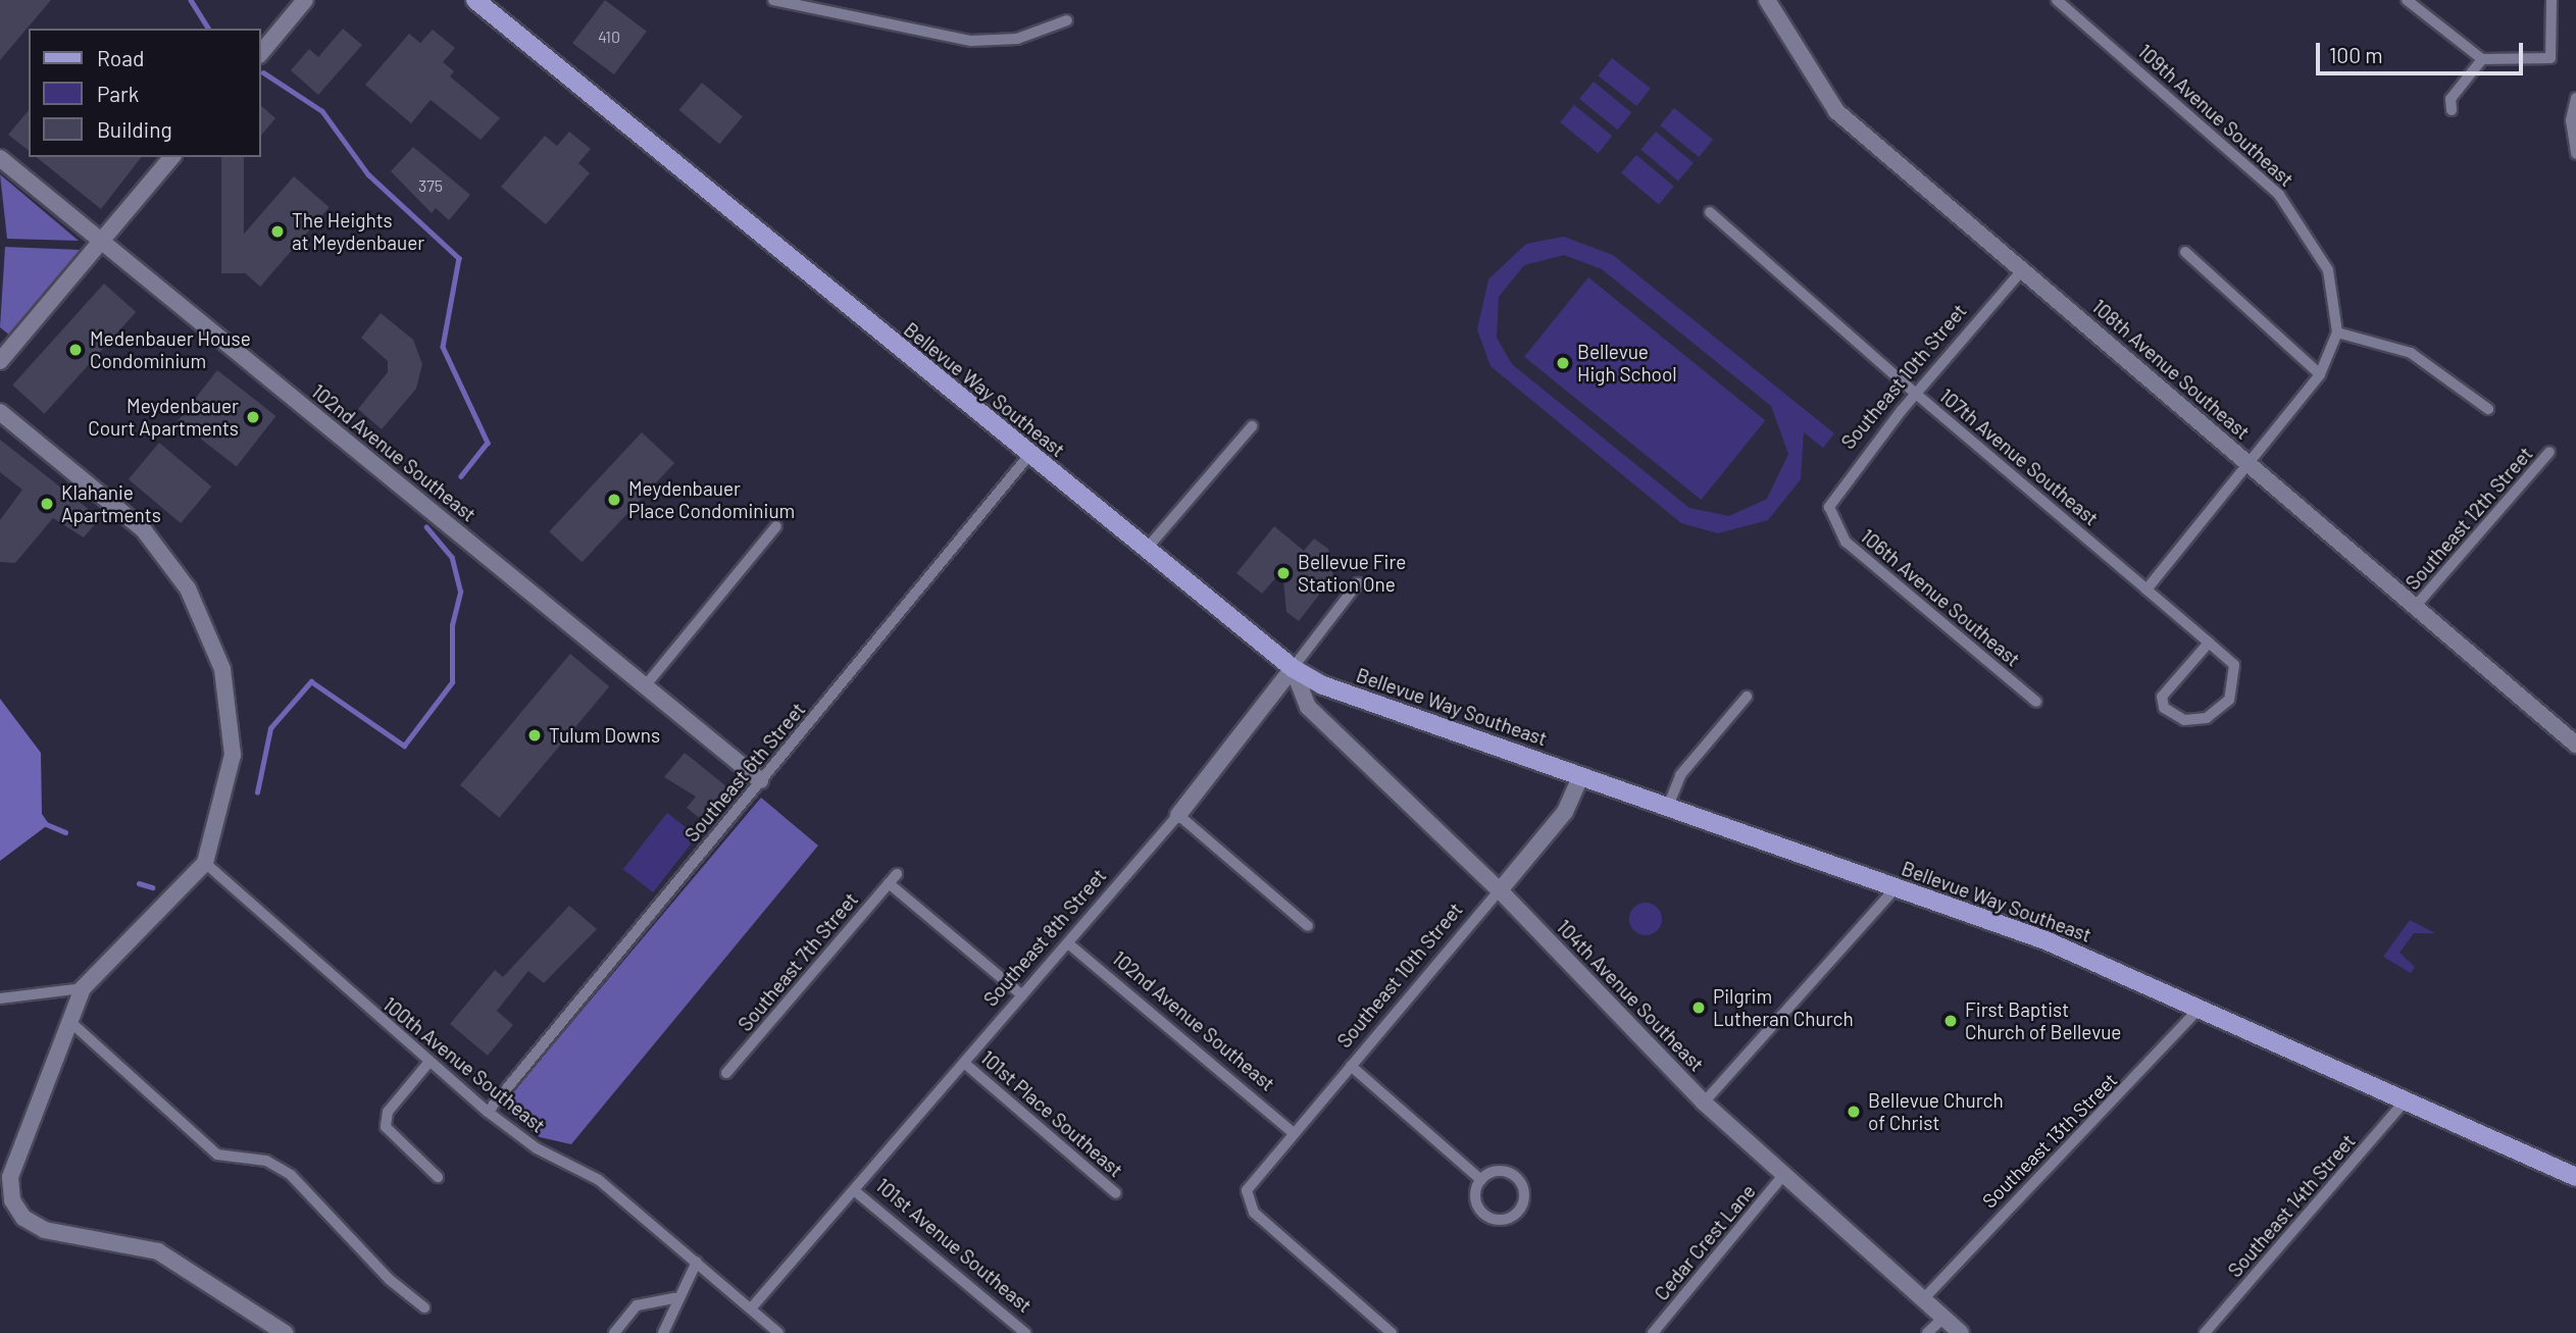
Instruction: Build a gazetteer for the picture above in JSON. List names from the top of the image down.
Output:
{
  "streets": {
    "main road": ["Bellevue Way Southeast"],
    "street": [
      "109th Avenue Southeast",
      "108th Avenue Southeast",
      "Southeast 10th Street",
      "102nd Avenue Southeast",
      "107th Avenue Southeast",
      "Southeast 12th Street",
      "106th Avenue Southeast",
      "Southeast 6th Street",
      "Southeast 8th Street",
      "Southeast 7th Street",
      "104th Avenue Southeast",
      "100th Avenue Southeast",
      "101st Place Southeast",
      "Southeast 13th Street",
      "Southeast 14th Street",
      "Cedar Crest Lane",
      "101st Avenue Southeast"
    ]
  },
  "crossings": [
    ["108th Avenue Southeast", "Southeast 10th Street"],
    ["108th Avenue Southeast", "Southeast 12th Street"],
    ["Southeast 10th Street", "Bellevue Way Southeast"],
    ["Southeast 10th Street", "102nd Avenue Southeast"],
    ["Southeast 10th Street", "107th Avenue Southeast"],
    ["Southeast 10th Street", "106th Avenue Southeast"],
    ["Southeast 10th Street", "104th Avenue Southeast"],
    ["Bellevue Way Southeast", "Southeast 6th Street"],
    ["Bellevue Way Southeast", "Southeast 8th Street"],
    ["Bellevue Way Southeast", "104th Avenue Southeast"],
    ["Bellevue Way Southeast", "Southeast 13th Street"],
    ["Bellevue Way Southeast", "Southeast 14th Street"],
    ["102nd Avenue Southeast", "Southeast 6th Street"],
    ["102nd Avenue Southeast", "Southeast 8th Street"],
    ["Southeast 6th Street", "100th Avenue Southeast"],
    ["Southeast 8th Street", "Southeast 7th Street"],
    ["Southeast 8th Street", "104th Avenue Southeast"],
    ["Southeast 8th Street", "100th Avenue Southeast"],
    ["Southeast 8th Street", "101st Place Southeast"],
    ["Southeast 8th Street", "101st Avenue Southeast"],
    ["104th Avenue Southeast", "Southeast 13th Street"],
    ["104th Avenue Southeast", "Cedar Crest Lane"]
  ],
  "places": [
    "The Heights at Meydenbauer",
    "Medenbauer House Condominium",
    "Bellevue High School",
    "Meydenbauer Court Apartments",
    "Meydenbauer Place Condominium",
    "Klahanie Apartments",
    "Bellevue Fire Station One",
    "Tulum Downs",
    "Pilgrim Lutheran Church",
    "First Baptist Church of Bellevue",
    "Bellevue Church of Christ"
  ],
  "house_numbers": ["410", "375"],
  "legend": ["Road", "Park", "Building"],
  "scale_bar": "100 m"
}
